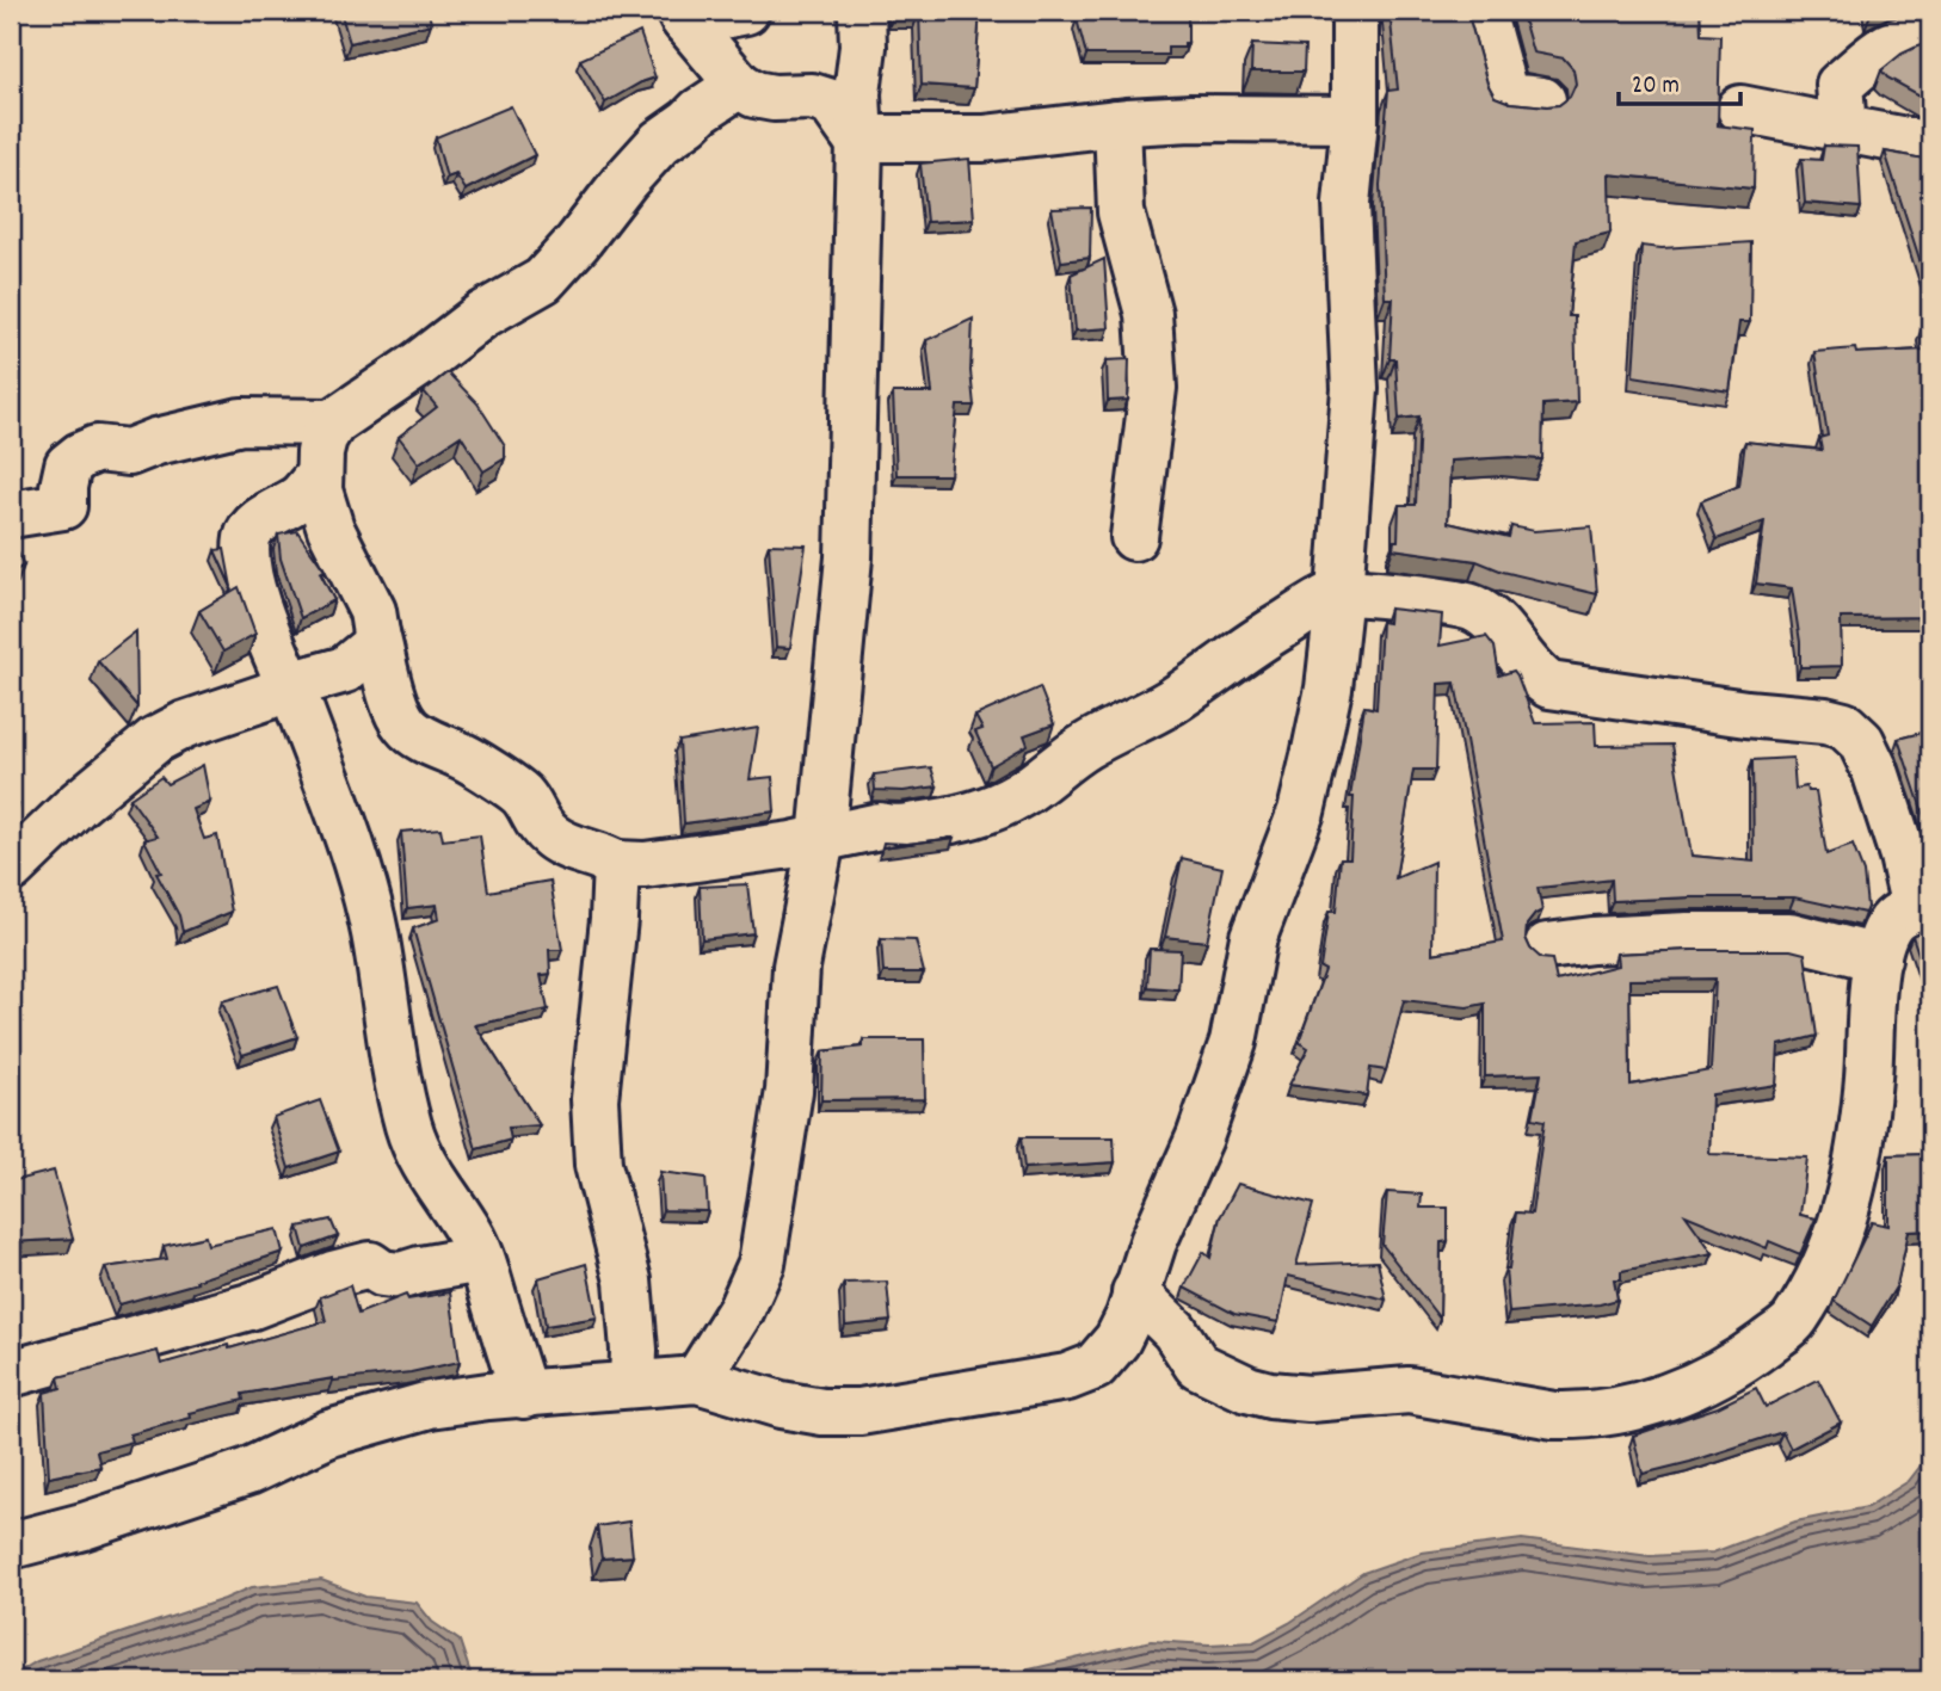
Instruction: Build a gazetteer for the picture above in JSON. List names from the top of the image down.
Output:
{
  "scale_bar": "20 m"
}
